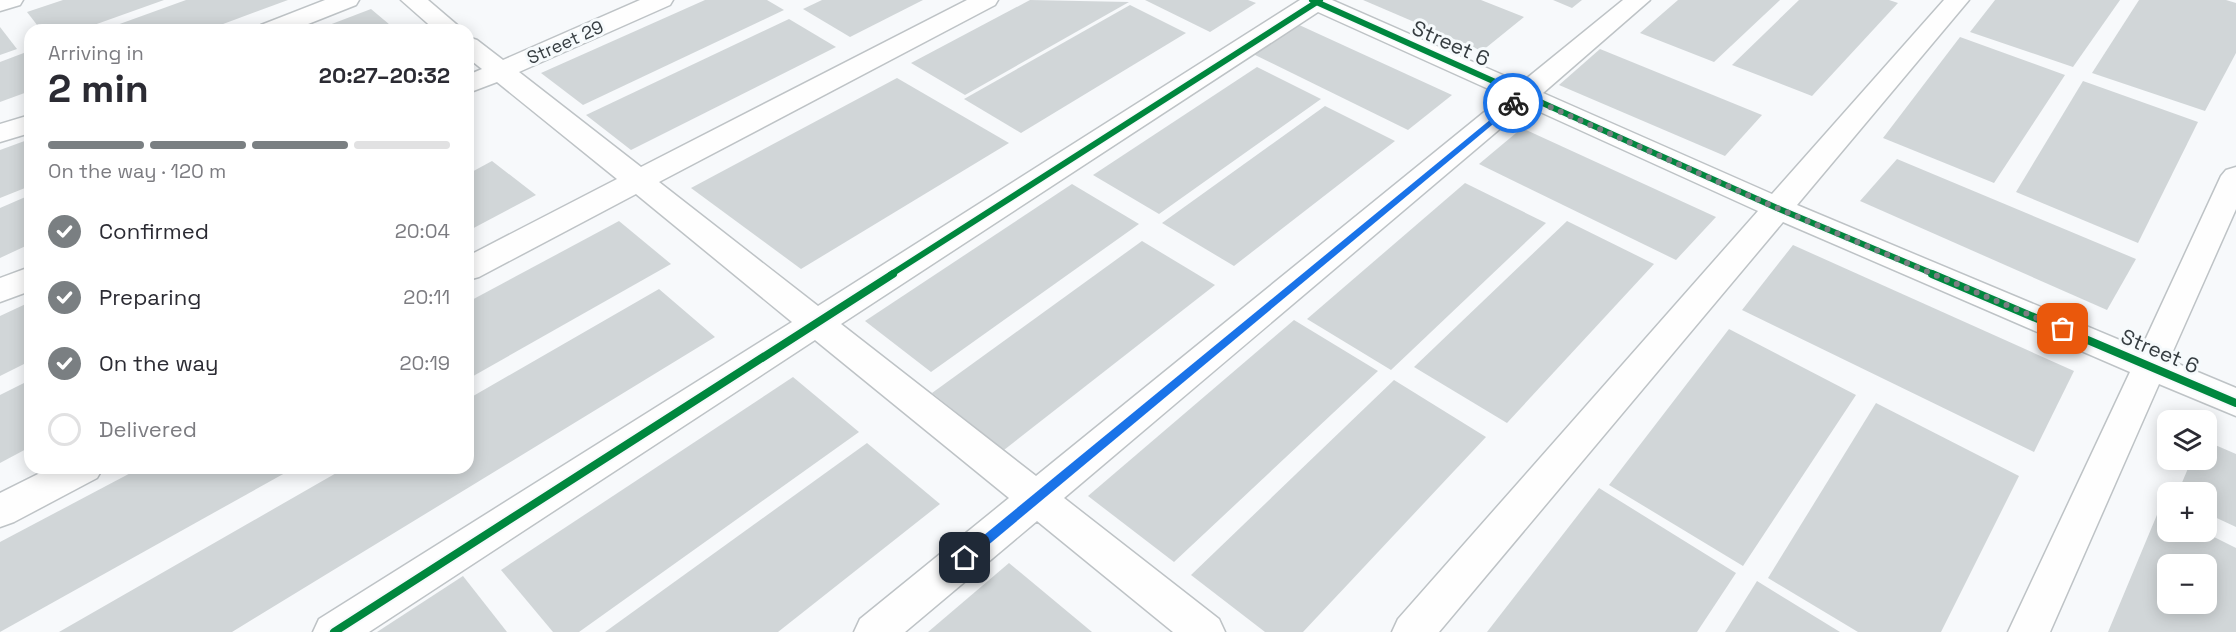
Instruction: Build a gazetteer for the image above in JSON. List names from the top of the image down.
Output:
{
  "streets": {
    "street": ["Street 29", "Street 6"]
  },
  "page": {
    "heading": ["2 min", "Arriving in", "20:27–20:32"],
    "bar": "On the way · 120 m",
    "list": [
      ["Confirmed", "20:04"],
      ["Preparing", "20:11"],
      ["On the way", "20:19"],
      "Delivered"
    ],
    "map_buttons": ["+", "−"]
  }
}
